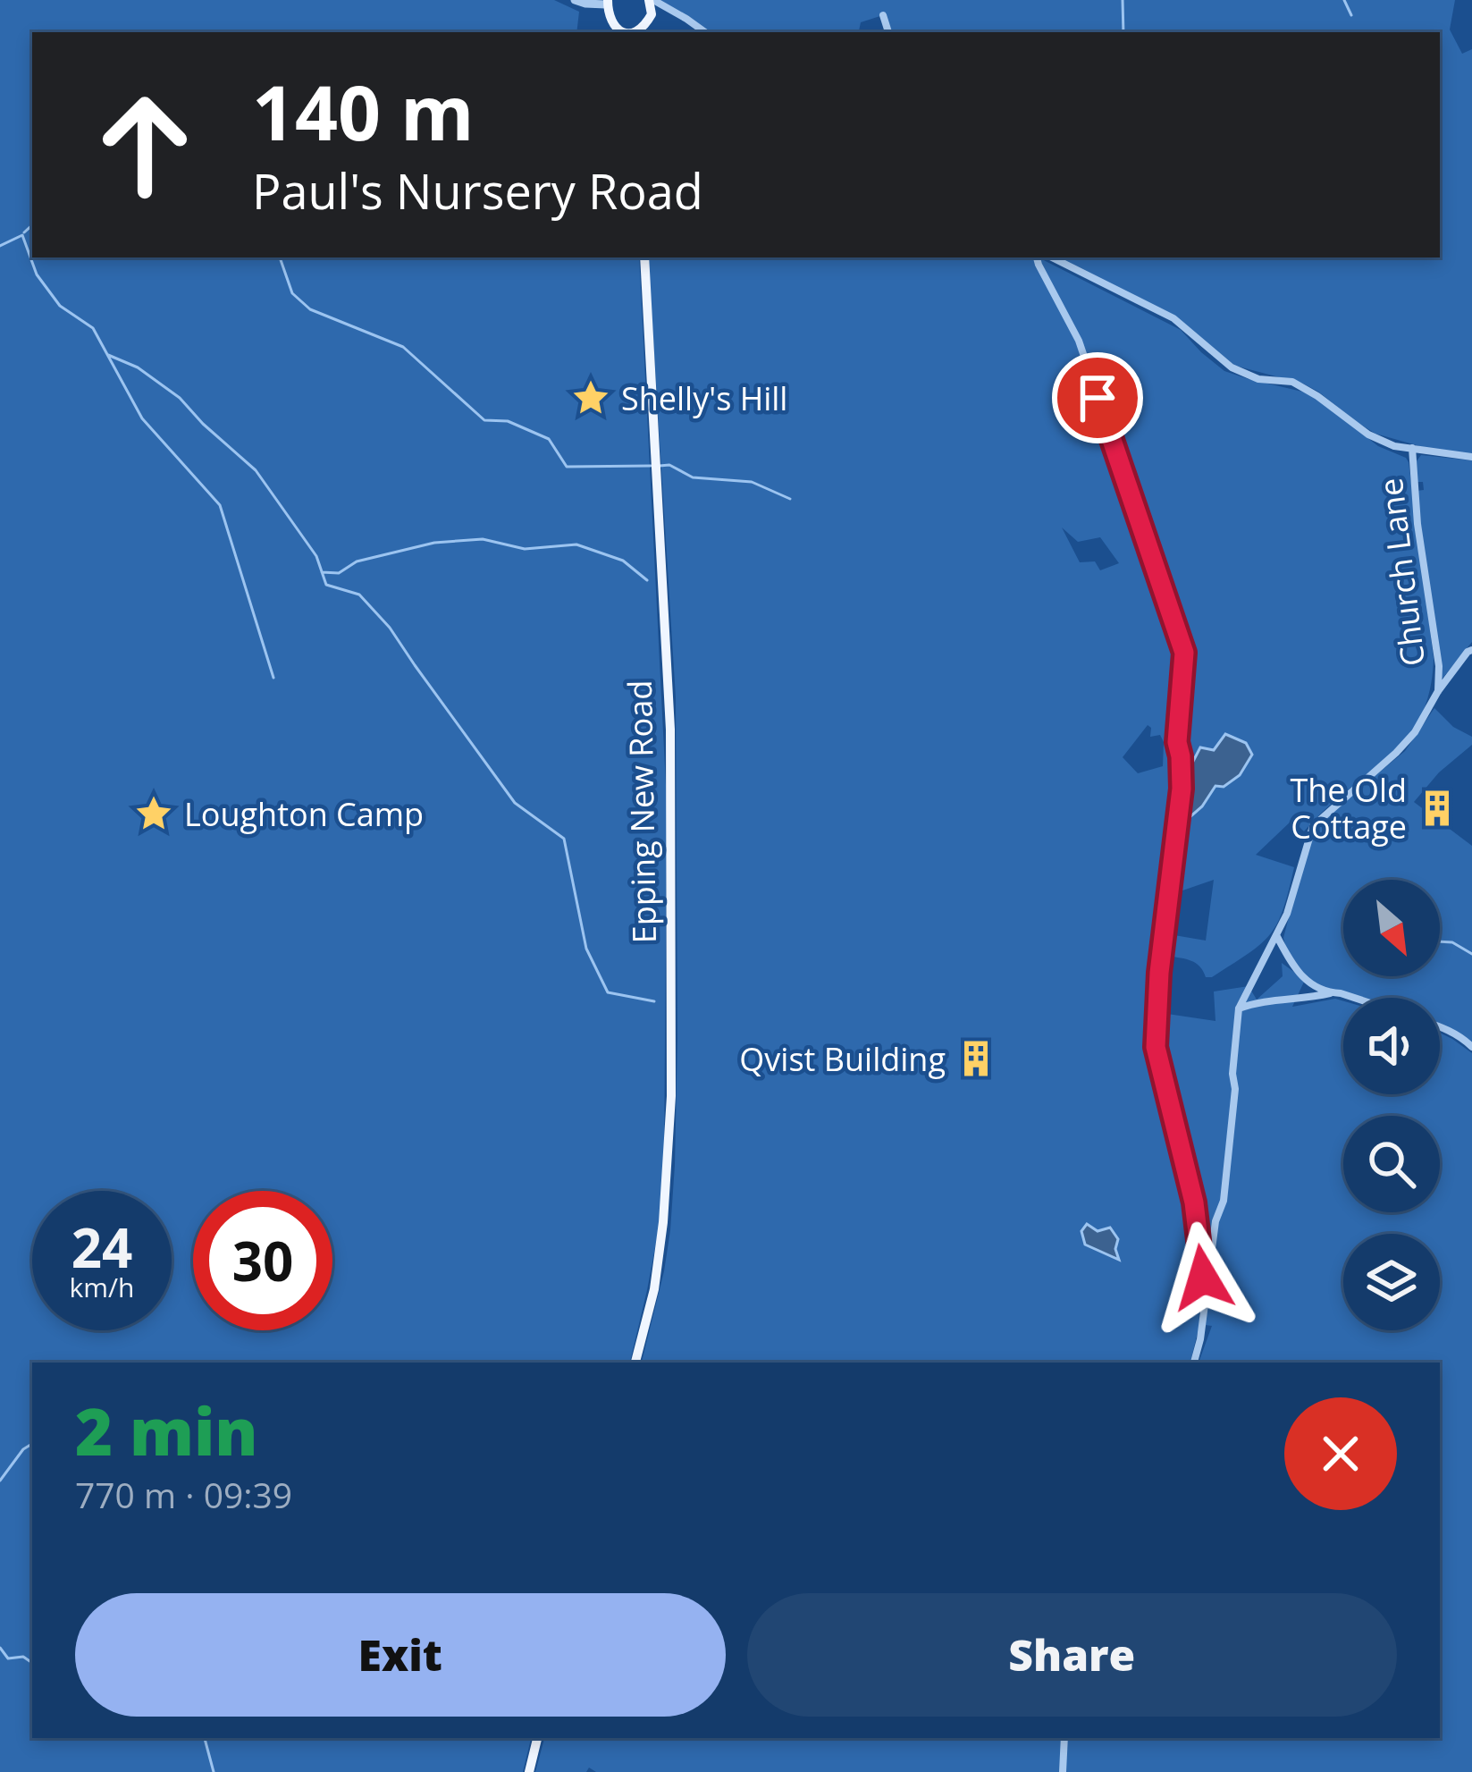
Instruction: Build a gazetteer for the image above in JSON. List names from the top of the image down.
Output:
{
  "streets": {
    "main road": ["Epping New Road"],
    "street": ["Church Lane"]
  },
  "places": {
    "place": ["Shelly's Hill", "Loughton Camp"],
    "building": ["The Old Cottage", "Qvist Building"]
  },
  "north": "bottom right",
  "page": {
    "turn": ["140 m", "Paul's Nursery Road"],
    "speed": "24 km/h",
    "limit": "30",
    "heading": ["2 min", "770 m · 09:39"],
    "buttons": ["Exit", "Share"]
  }
}
